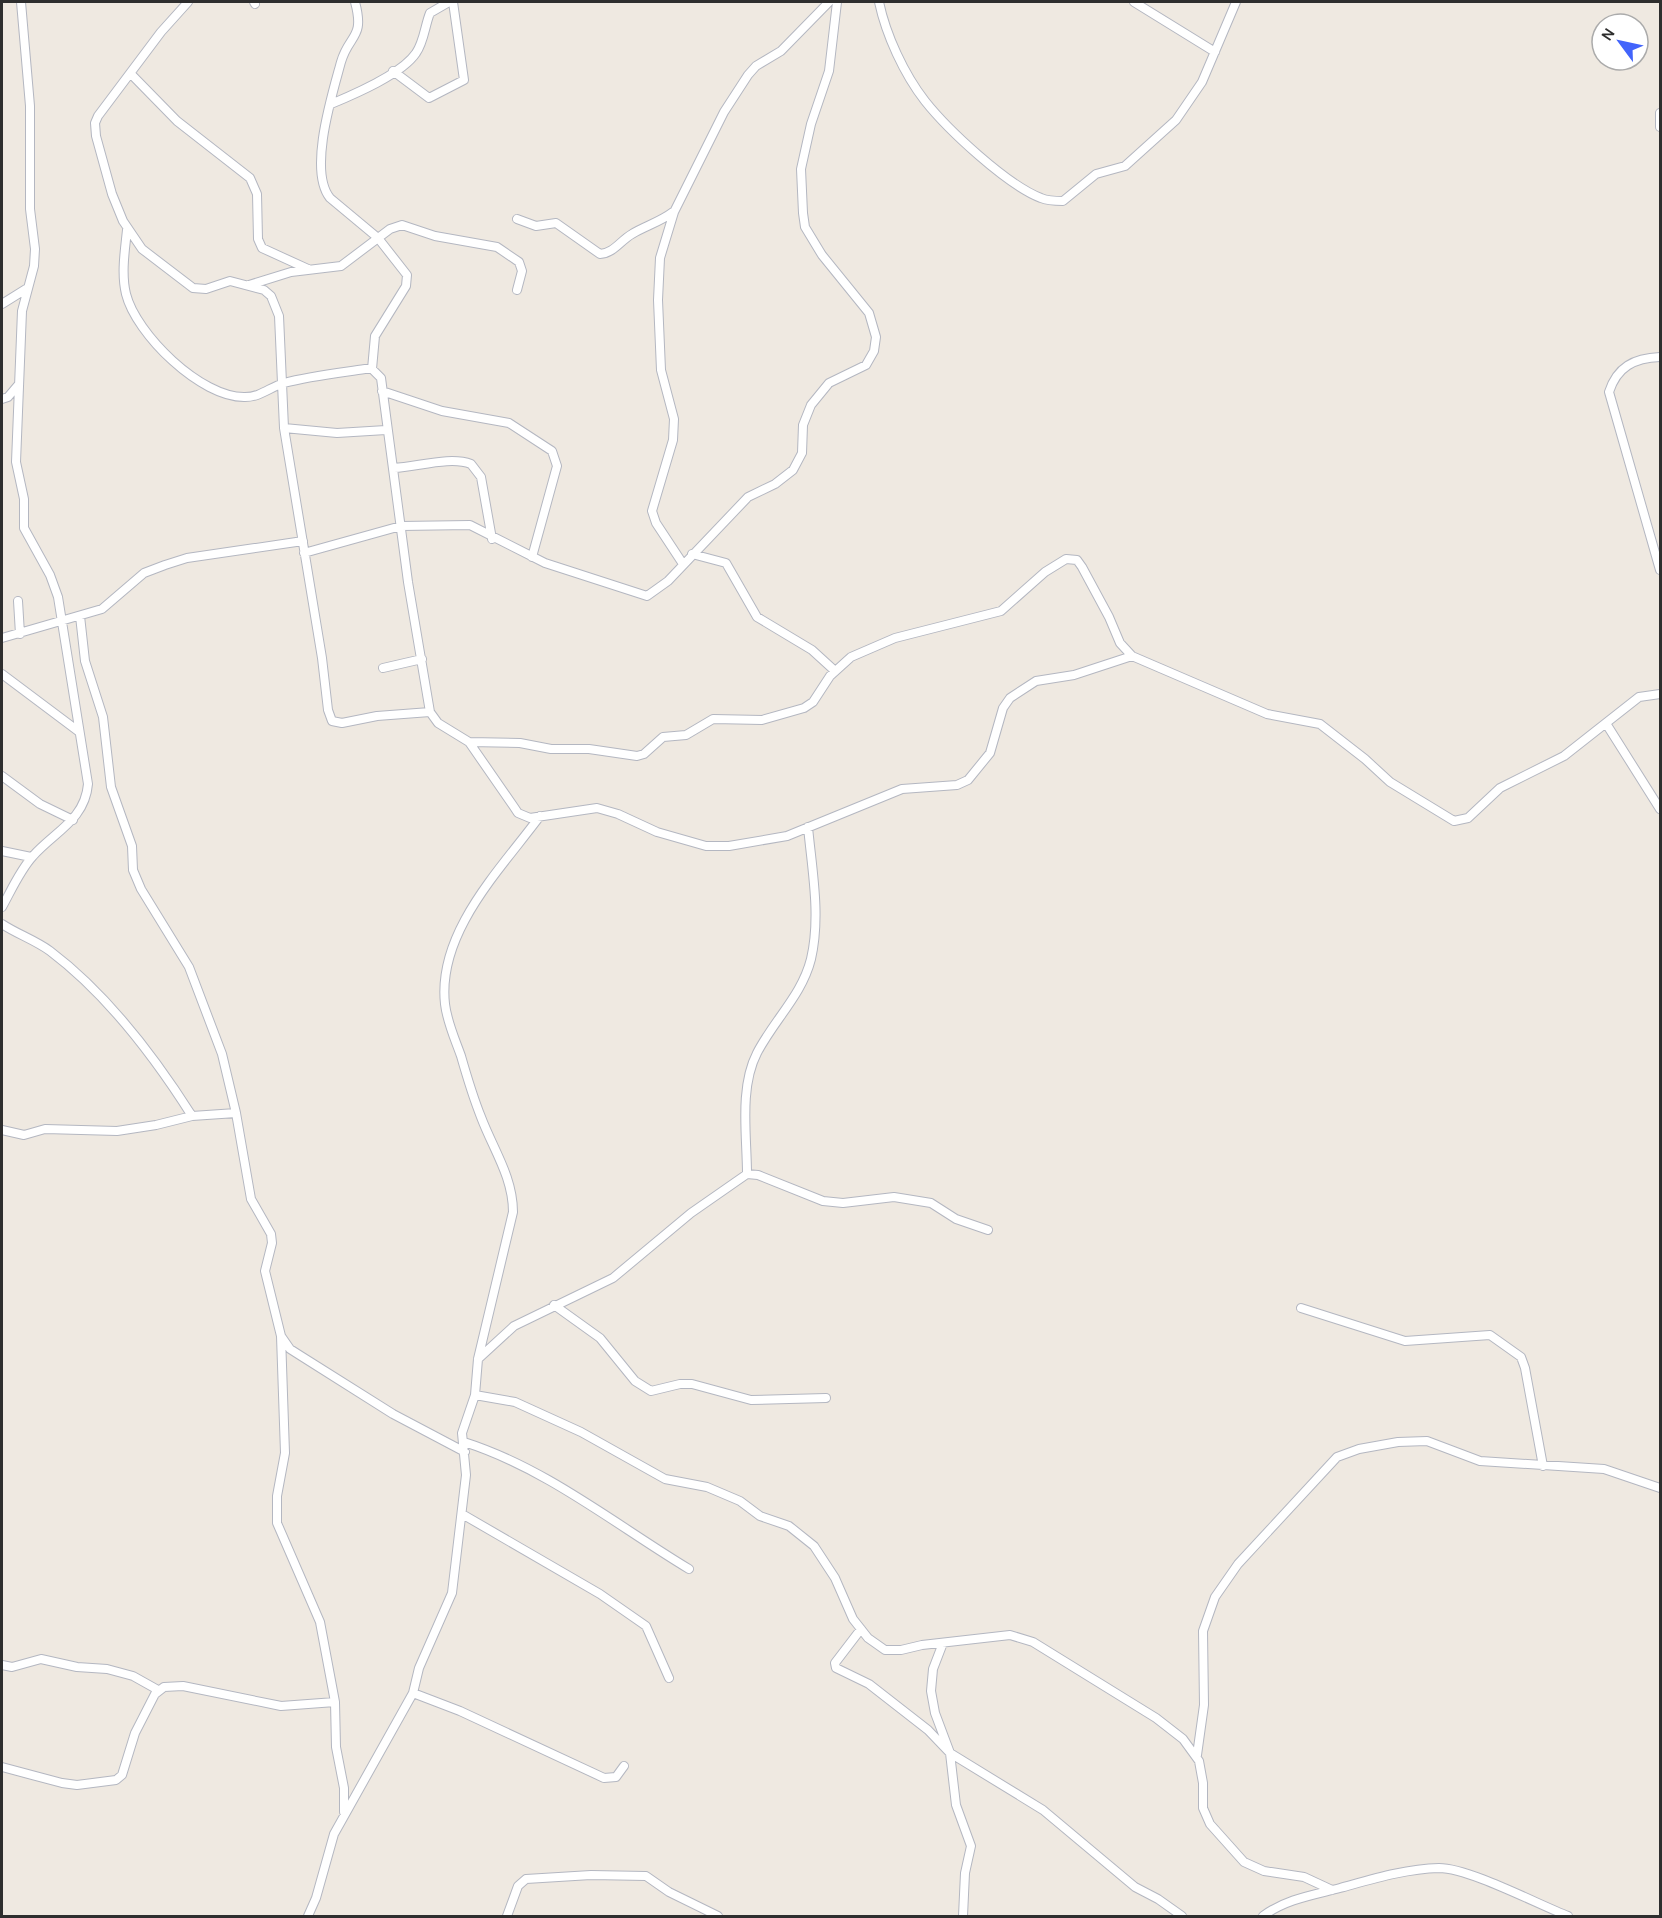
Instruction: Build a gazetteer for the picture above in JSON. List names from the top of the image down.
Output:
{
  "north": "top left"
}
